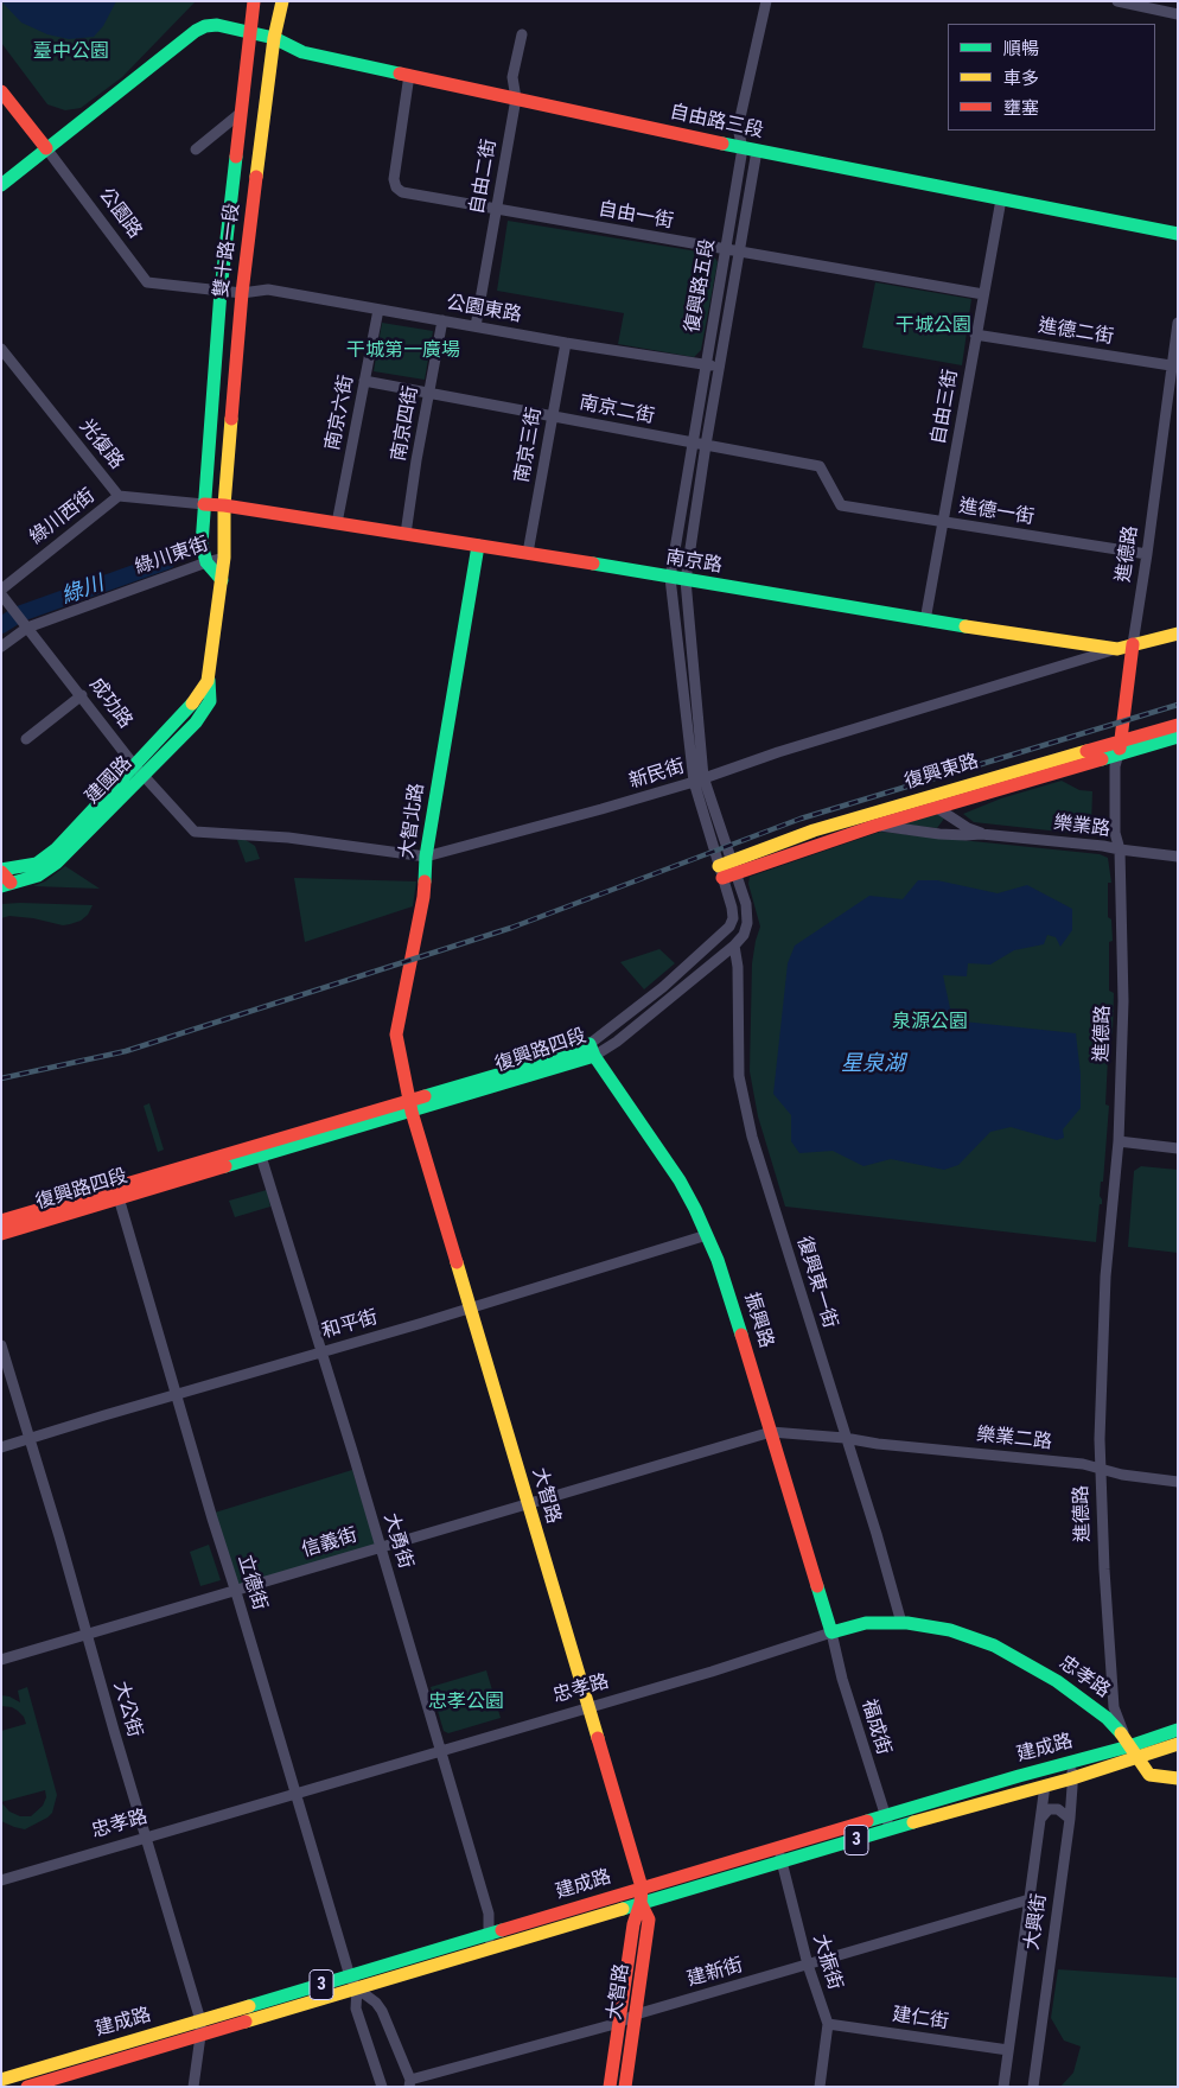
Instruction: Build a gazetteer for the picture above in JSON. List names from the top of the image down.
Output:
{
  "streets": {
    "main road": [
      "自由路三段",
      "公園路",
      "雙十路一段",
      "進德路",
      "南京路",
      "復興東路",
      "建國路",
      "大智北路",
      "復興路四段",
      "振興路",
      "大智路",
      "忠孝路",
      "建成路",
      "3"
    ],
    "street": [
      "自由二街",
      "自由一街",
      "復興路五段",
      "公園東路",
      "進德二街",
      "自由三街",
      "南京二街",
      "南京六街",
      "南京四街",
      "光復路",
      "南京三街",
      "進德一街",
      "綠川西街",
      "綠川東街",
      "成功路",
      "新民街",
      "樂業路",
      "復興東一街",
      "和平街",
      "樂業二路",
      "大勇街",
      "信義街",
      "立德街",
      "大公街",
      "福成街",
      "大興街",
      "大振街",
      "建新街",
      "建仁街"
    ]
  },
  "crossings": [
    ["自由路三段", "自由二街"],
    ["自由路三段", "公園路"],
    ["自由路三段", "自由一街"],
    ["自由路三段", "雙十路一段"],
    ["自由路三段", "復興路五段"],
    ["自由路三段", "自由三街"],
    ["自由二街", "自由一街"],
    ["自由二街", "公園東路"],
    ["公園路", "雙十路一段"],
    ["公園路", "公園東路"],
    ["自由一街", "復興路五段"],
    ["自由一街", "自由三街"],
    ["雙十路一段", "公園東路"],
    ["雙十路一段", "光復路"],
    ["雙十路一段", "南京路"],
    ["雙十路一段", "建國路"],
    ["復興路五段", "公園東路"],
    ["復興路五段", "南京二街"],
    ["復興路五段", "南京路"],
    ["復興路五段", "復興路四段"],
    ["公園東路", "南京六街"],
    ["公園東路", "南京四街"],
    ["公園東路", "南京三街"],
    ["進德二街", "自由三街"],
    ["進德二街", "進德路"],
    ["自由三街", "進德一街"],
    ["自由三街", "南京路"],
    ["南京二街", "南京六街"],
    ["南京二街", "南京四街"],
    ["南京二街", "南京三街"],
    ["南京二街", "進德一街"],
    ["南京六街", "南京路"],
    ["南京四街", "南京路"],
    ["光復路", "綠川西街"],
    ["光復路", "南京路"],
    ["南京三街", "南京路"],
    ["進德一街", "進德路"],
    ["綠川西街", "成功路"],
    ["進德路", "南京路"],
    ["進德路", "復興東路"],
    ["進德路", "樂業路"],
    ["進德路", "樂業二路"],
    ["進德路", "忠孝路"],
    ["進德路", "建成路"],
    ["綠川東街", "成功路"],
    ["綠川東街", "建國路"],
    ["南京路", "新民街"],
    ["南京路", "建國路"],
    ["南京路", "大智北路"],
    ["南京路", "復興路四段"],
    ["成功路", "新民街"],
    ["成功路", "建國路"],
    ["復興東路", "樂業路"],
    ["復興東路", "復興路四段"],
    ["新民街", "大智北路"],
    ["新民街", "復興路四段"],
    ["大智北路", "復興路四段"],
    ["大智北路", "大智路"],
    ["復興路四段", "復興東一街"],
    ["復興路四段", "振興路"],
    ["復興路四段", "大智路"],
    ["復興路四段", "大勇街"],
    ["復興路四段", "立德街"],
    ["復興東一街", "樂業二路"],
    ["復興東一街", "忠孝路"],
    ["振興路", "和平街"],
    ["振興路", "樂業二路"],
    ["振興路", "信義街"],
    ["振興路", "忠孝路"],
    ["振興路", "福成街"],
    ["和平街", "大智路"],
    ["和平街", "大勇街"],
    ["和平街", "立德街"],
    ["和平街", "大公街"],
    ["樂業二路", "信義街"],
    ["大智路", "信義街"],
    ["大智路", "忠孝路"],
    ["大智路", "建成路"],
    ["大智路", "建新街"],
    ["大勇街", "信義街"],
    ["大勇街", "忠孝路"],
    ["大勇街", "建成路"],
    ["信義街", "立德街"],
    ["信義街", "大公街"],
    ["立德街", "忠孝路"],
    ["立德街", "建成路"],
    ["忠孝路", "大公街"],
    ["忠孝路", "福成街"],
    ["忠孝路", "建成路"],
    ["大公街", "建成路"],
    ["福成街", "建成路"],
    ["建成路", "大興街"],
    ["建成路", "大振街"],
    ["大興街", "建新街"],
    ["大興街", "建仁街"],
    ["大振街", "建新街"],
    ["大振街", "建仁街"]
  ],
  "water": ["綠川", "星泉湖"],
  "parks": [
    "臺中公園",
    "干城公園",
    "干城第一廣場",
    "泉源公園",
    "忠孝公園"
  ],
  "legend": ["順暢", "車多", "壅塞"]
}
